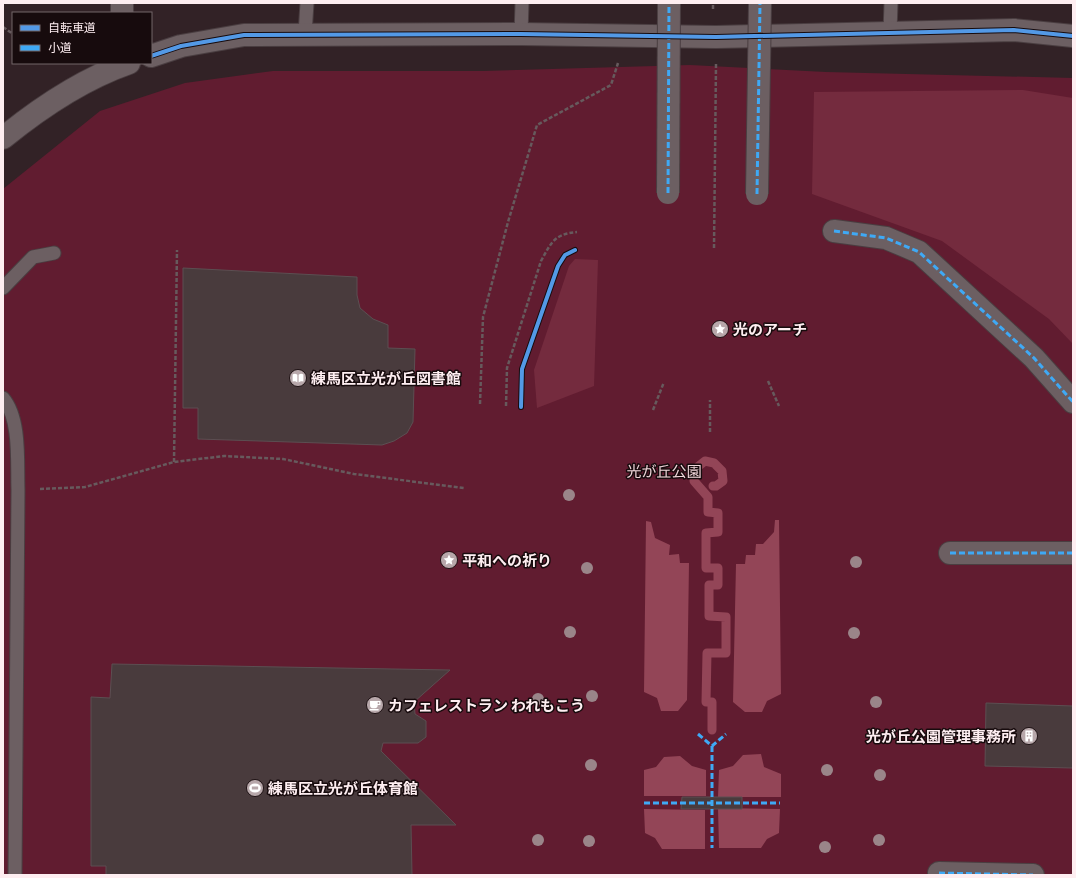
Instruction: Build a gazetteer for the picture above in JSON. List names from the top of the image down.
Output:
{
  "parks": ["光が丘公園"],
  "places": {
    "place": ["光のアーチ", "平和への祈り"],
    "library": ["練馬区立光が丘図書館"],
    "cafe": ["カフェレストラン われもこう"],
    "building": ["光が丘公園管理事務所"],
    "sports": ["練馬区立光が丘体育館"]
  },
  "legend": ["自転車道", "小道"]
}
